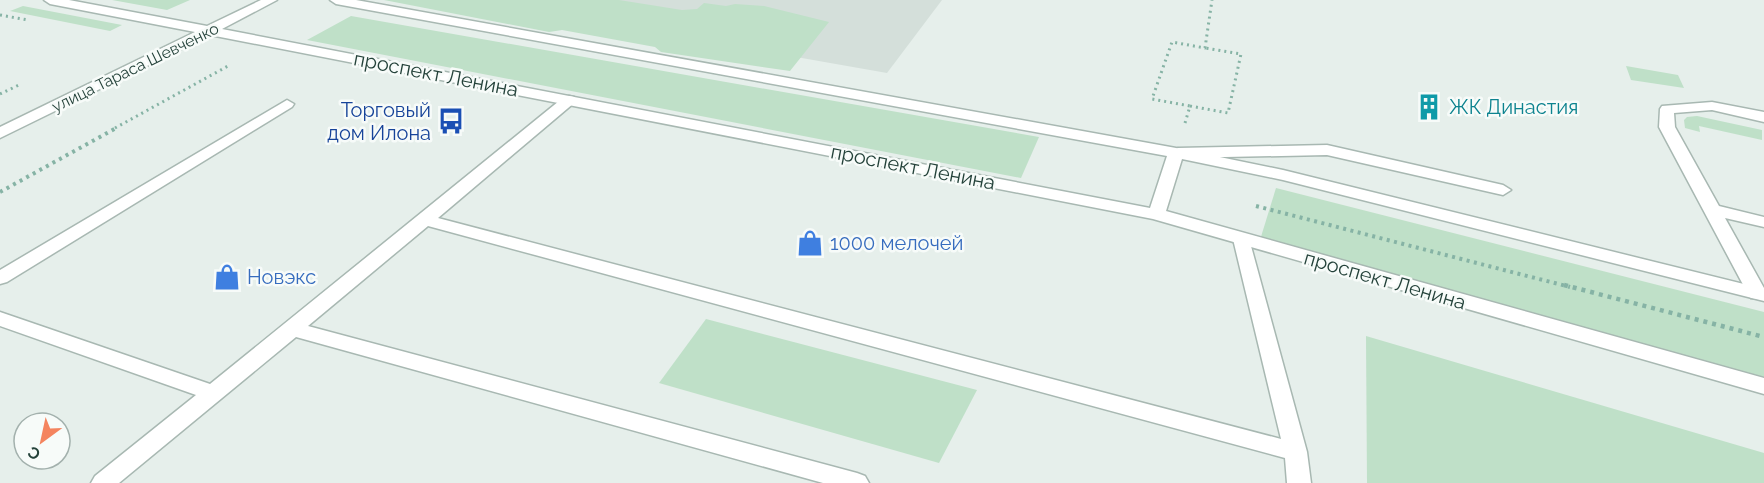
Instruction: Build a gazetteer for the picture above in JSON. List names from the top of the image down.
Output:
{
  "streets": {
    "street": ["улица Тараса Шевченко", "проспект Ленина"]
  },
  "crossings": [
    ["улица Тараса Шевченко", "проспект Ленина"]
  ],
  "places": {
    "building": ["ЖК Династия"],
    "bus stop": ["Торговый дом Илона"],
    "shop": ["1000 мелочей", "Новэкс"]
  },
  "north": "bottom left"
}
